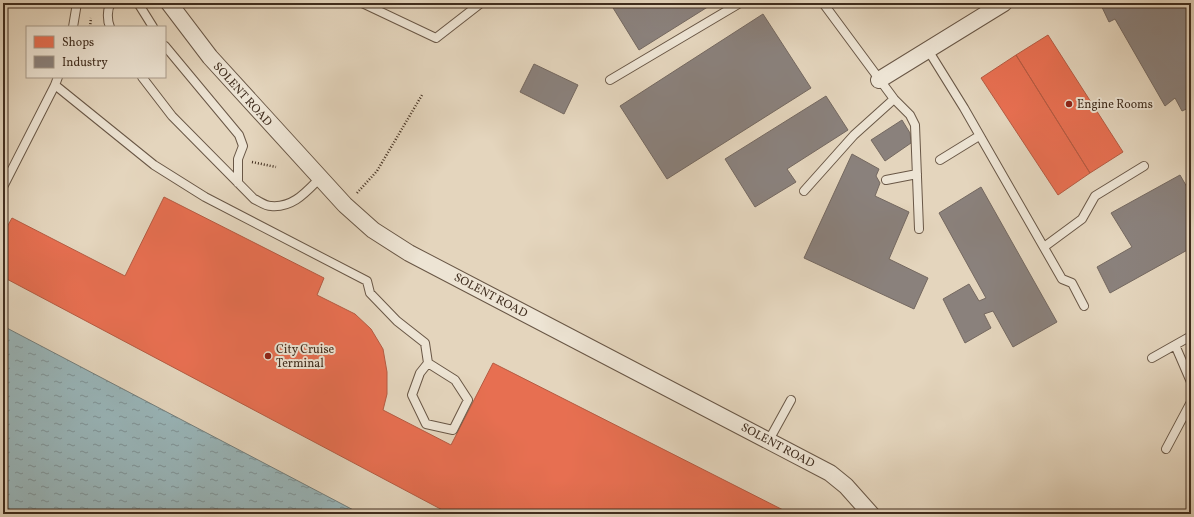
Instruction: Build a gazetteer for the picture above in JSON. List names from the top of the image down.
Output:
{
  "streets": {
    "street": ["SOLENT ROAD"]
  },
  "places": ["Engine Rooms", "City Cruise Terminal"],
  "legend": ["Shops", "Industry"]
}
